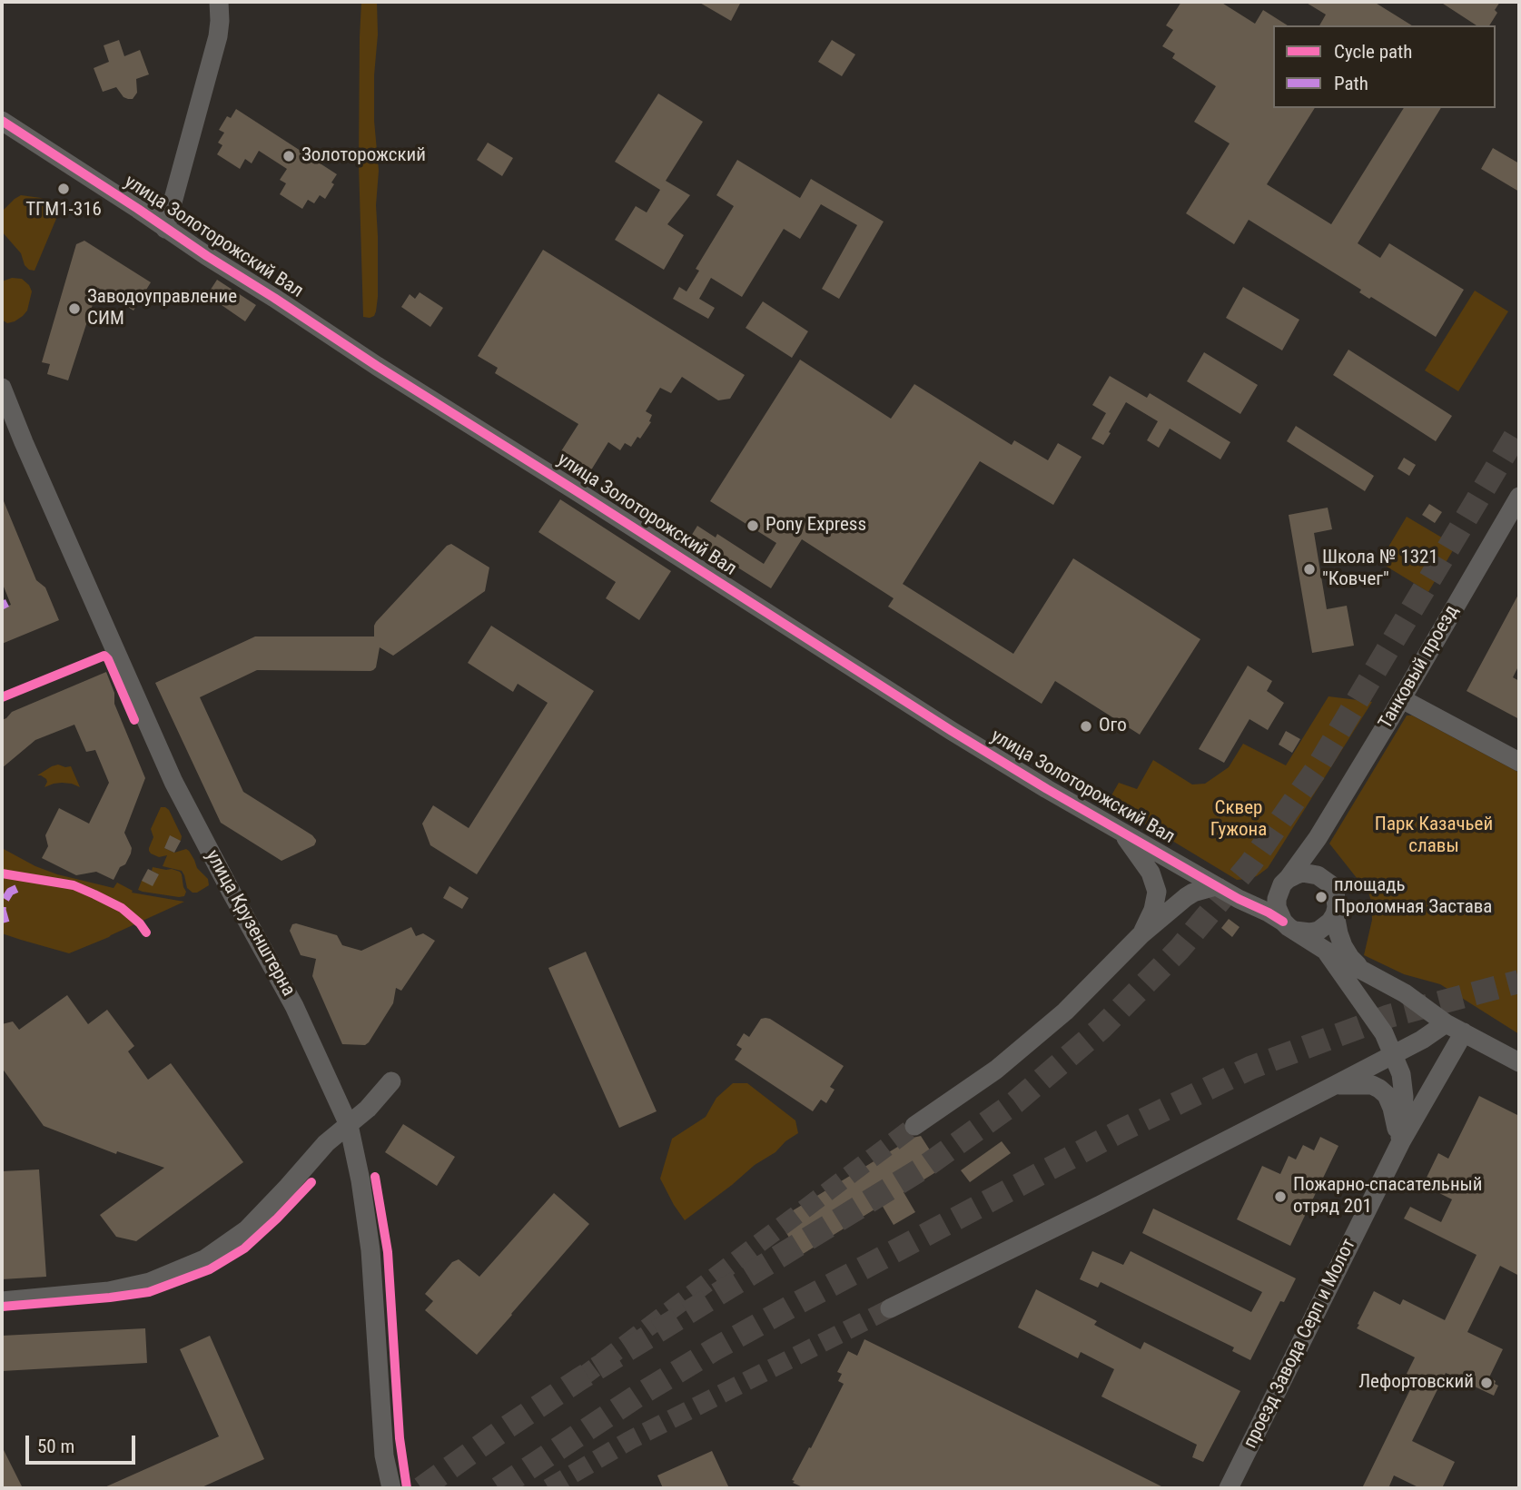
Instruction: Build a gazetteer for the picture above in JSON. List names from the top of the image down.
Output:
{
  "streets": {
    "street": [
      "улица Золоторожский Вал",
      "Танковый проезд",
      "улица Крузенштерна",
      "проезд Завода Серп и Молот"
    ]
  },
  "crossings": [
    ["улица Золоторожский Вал", "Танковый проезд"]
  ],
  "parks": ["Сквер Гужона", "Парк Казачьей славы"],
  "places": [
    "Золоторожский",
    "ТГМ1-316",
    "Заводоуправление СИМ",
    "Pony Express",
    "Школа № 1321 \"Ковчег\"",
    "Ого",
    "площадь Проломная Застава",
    "Пожарно-спасательный отряд 201",
    "Лефортовский"
  ],
  "legend": ["Cycle path", "Path"],
  "scale_bar": "50 m"
}
